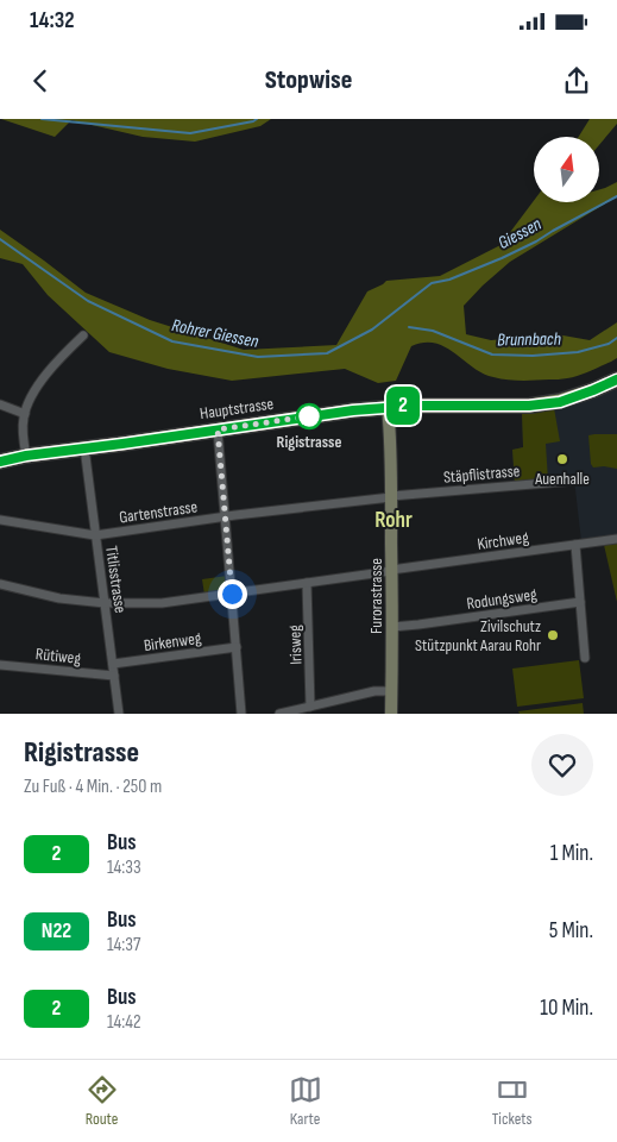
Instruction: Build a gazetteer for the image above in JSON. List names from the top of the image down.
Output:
{
  "streets": {
    "main road": ["Hauptstrasse", "Furorastrasse"],
    "street": [
      "Stäpflistrasse",
      "Gartenstrasse",
      "Kirchweg",
      "Titlisstrasse",
      "Rodungsweg",
      "Birkenweg",
      "Irisweg",
      "Rütiweg"
    ]
  },
  "crossings": [
    ["Hauptstrasse", "Titlisstrasse"],
    ["Hauptstrasse", "Furorastrasse"],
    ["Stäpflistrasse", "Gartenstrasse"],
    ["Stäpflistrasse", "Furorastrasse"],
    ["Gartenstrasse", "Titlisstrasse"],
    ["Gartenstrasse", "Furorastrasse"],
    ["Kirchweg", "Titlisstrasse"],
    ["Kirchweg", "Furorastrasse"],
    ["Kirchweg", "Irisweg"],
    ["Titlisstrasse", "Birkenweg"],
    ["Titlisstrasse", "Rütiweg"],
    ["Furorastrasse", "Rodungsweg"]
  ],
  "districts": ["Rohr"],
  "water": ["Giessen", "Rohrer Giessen", "Brunnbach"],
  "places": ["Rigistrasse", "Auenhalle", "Zivilschutz Stützpunkt Aarau Rohr"],
  "lines": ["bus line 2"],
  "north": "top",
  "page": {
    "status": "14:32",
    "header": "Stopwise",
    "on_map": "2",
    "heading": ["Rigistrasse", "Zu Fuß · 4 Min. · 250 m"],
    "list": [
      {
        "mark": "2",
        "name": "Bus",
        "note": "14:33",
        "value": "1 Min."
      },
      {
        "mark": "N22",
        "name": "Bus",
        "note": "14:37",
        "value": "5 Min."
      },
      {
        "mark": "2",
        "name": "Bus",
        "note": "14:42",
        "value": "10 Min."
      }
    ],
    "tabs": ["Route", "Karte", "Tickets"]
  }
}
